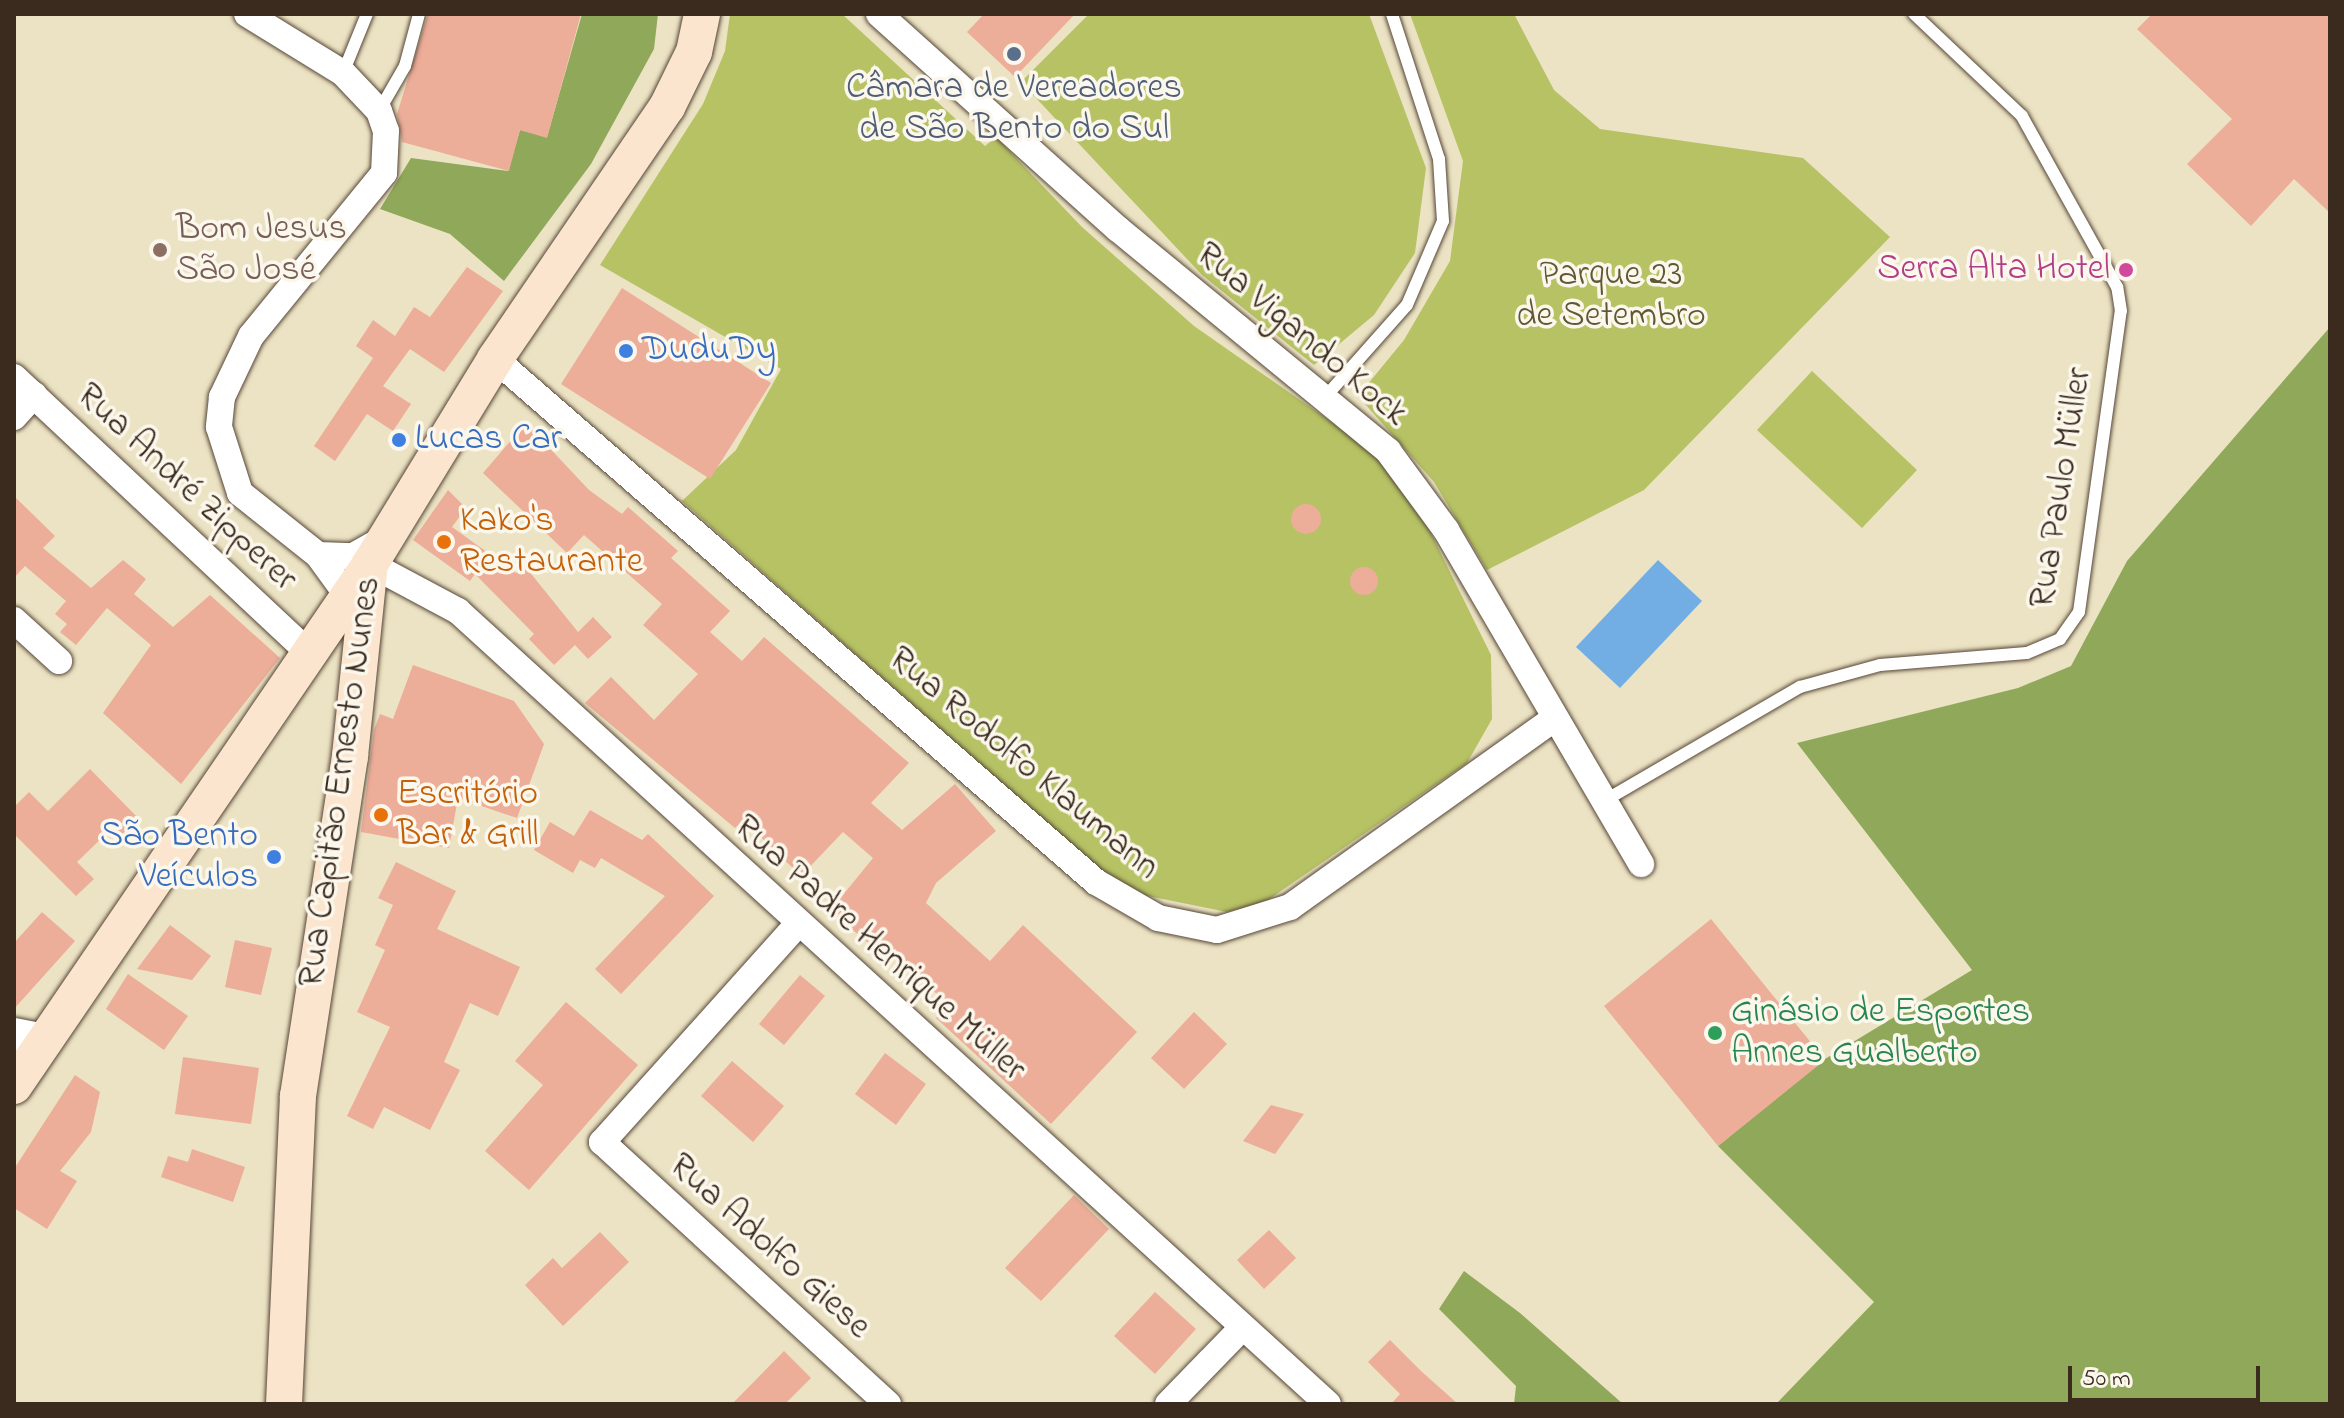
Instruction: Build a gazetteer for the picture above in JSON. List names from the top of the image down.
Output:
{
  "streets": {
    "main road": ["Rua Capitão Ernesto Nunes"],
    "street": [
      "Rua Vigando Kock",
      "Rua André Zipperer",
      "Rua Rodolfo Klaumann",
      "Rua Padre Henrique Müller",
      "Rua Adolfo Giese"
    ],
    "lane": ["Rua Paulo Müller"]
  },
  "crossings": [
    ["Rua Vigando Kock", "Rua Paulo Müller"],
    ["Rua Vigando Kock", "Rua Rodolfo Klaumann"],
    ["Rua Rodolfo Klaumann", "Rua Capitão Ernesto Nunes"],
    ["Rua Capitão Ernesto Nunes", "Rua Padre Henrique Müller"],
    ["Rua Padre Henrique Müller", "Rua Adolfo Giese"]
  ],
  "parks": ["Parque 23 de Setembro"],
  "places": [
    "Câmara de Vereadores de São Bento do Sul",
    "Bom Jesus São José",
    "Serra Alta Hotel",
    "DuduDy",
    "Lucas Car",
    "Kako's Restaurante",
    "Escritório Bar & Grill",
    "São Bento Veículos",
    "Ginásio de Esportes Annes Gualberto"
  ],
  "scale_bar": "50 m"
}
